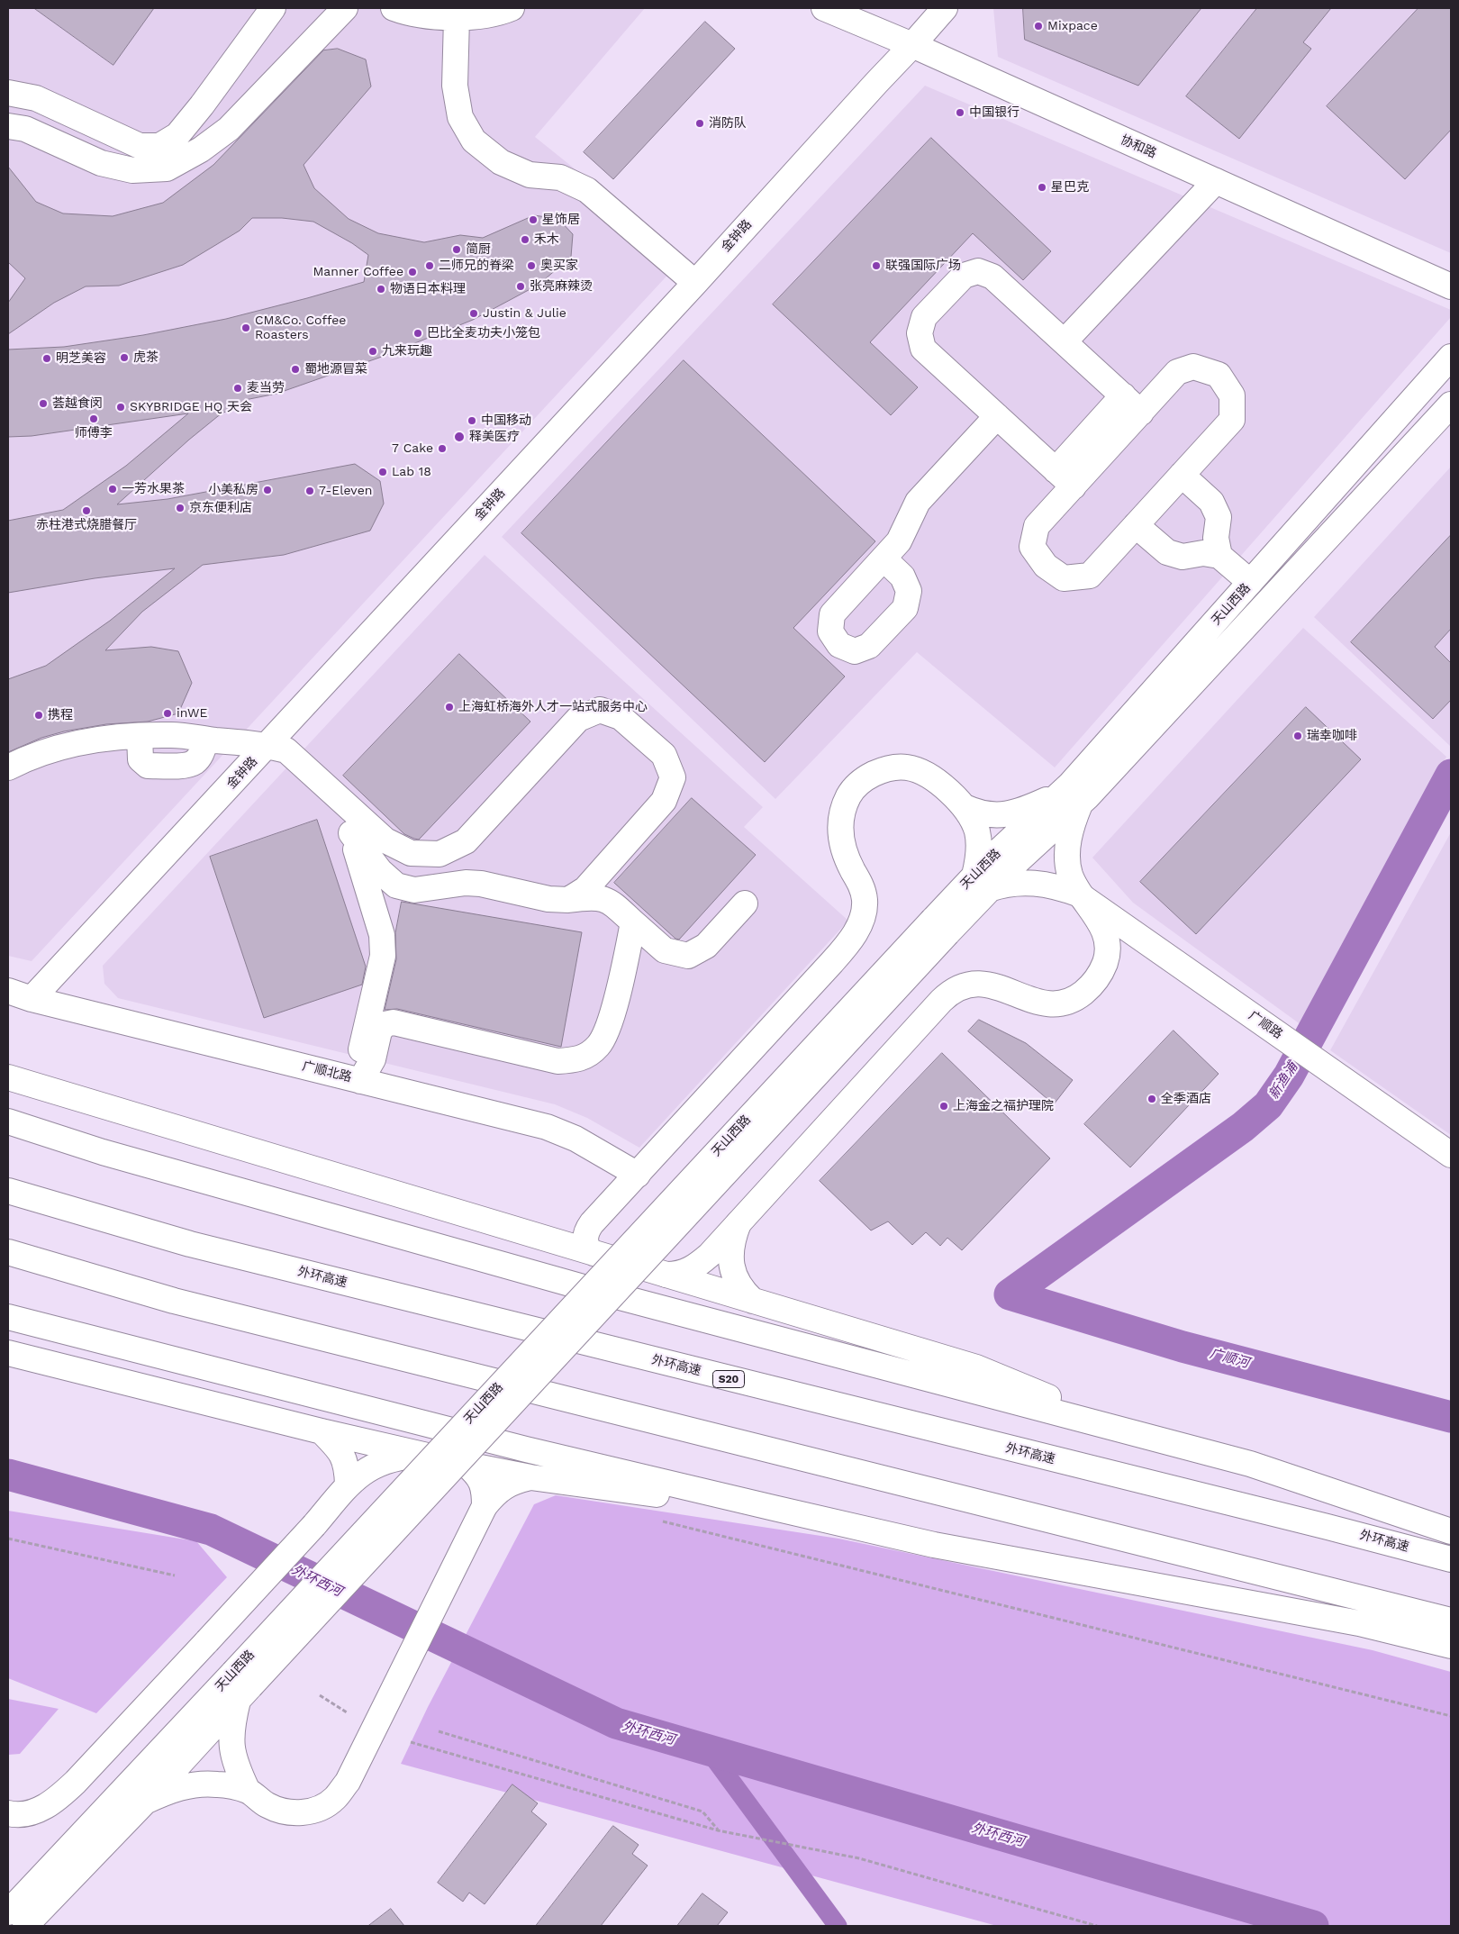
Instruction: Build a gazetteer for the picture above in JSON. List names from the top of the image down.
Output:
{
  "streets": {
    "main road": [
      "协和路",
      "金钟路",
      "天山西路",
      "广顺路",
      "广顺北路",
      "外环高速",
      "S20"
    ]
  },
  "crossings": [
    ["协和路", "金钟路"],
    ["金钟路", "广顺北路"]
  ],
  "water": ["新渔浦", "广顺河", "外环西河"],
  "places": [
    "Mixpace",
    "中国银行",
    "消防队",
    "星巴克",
    "星饰居",
    "禾木",
    "简厨",
    "二师兄的脊梁",
    "奥买家",
    "联强国际广场",
    "Manner Coffee",
    "张亮麻辣烫",
    "物语日本料理",
    "Justin & Julie",
    "CM&Co. Coffee Roasters",
    "巴比全麦功夫小笼包",
    "九来玩趣",
    "虎茶",
    "明芝美容",
    "蜀地源冒菜",
    "麦当劳",
    "荟越食闵",
    "SKYBRIDGE HQ 天会",
    "师傅李",
    "中国移动",
    "释美医疗",
    "7 Cake",
    "Lab 18",
    "一芳水果茶",
    "小美私房",
    "7-Eleven",
    "京东便利店",
    "赤柱港式烧腊餐厅",
    "上海虹桥海外人才一站式服务中心",
    "inWE",
    "携程",
    "瑞幸咖啡",
    "全季酒店",
    "上海金之福护理院"
  ]
}
